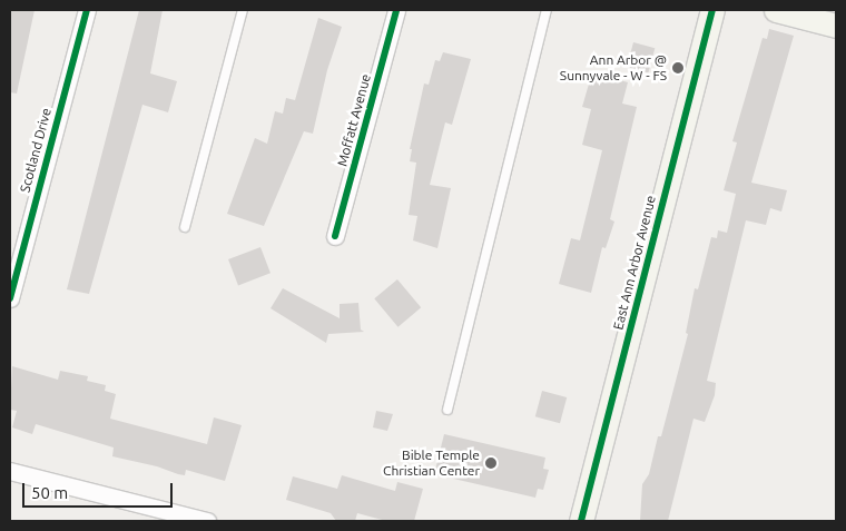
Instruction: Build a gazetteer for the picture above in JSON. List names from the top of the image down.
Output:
{
  "streets": {
    "street": ["Moffatt Avenue", "Scotland Drive", "East Ann Arbor Avenue"]
  },
  "places": ["Ann Arbor @ Sunnyvale - W - FS", "Bible Temple Christian Center"],
  "scale_bar": "50 m"
}
